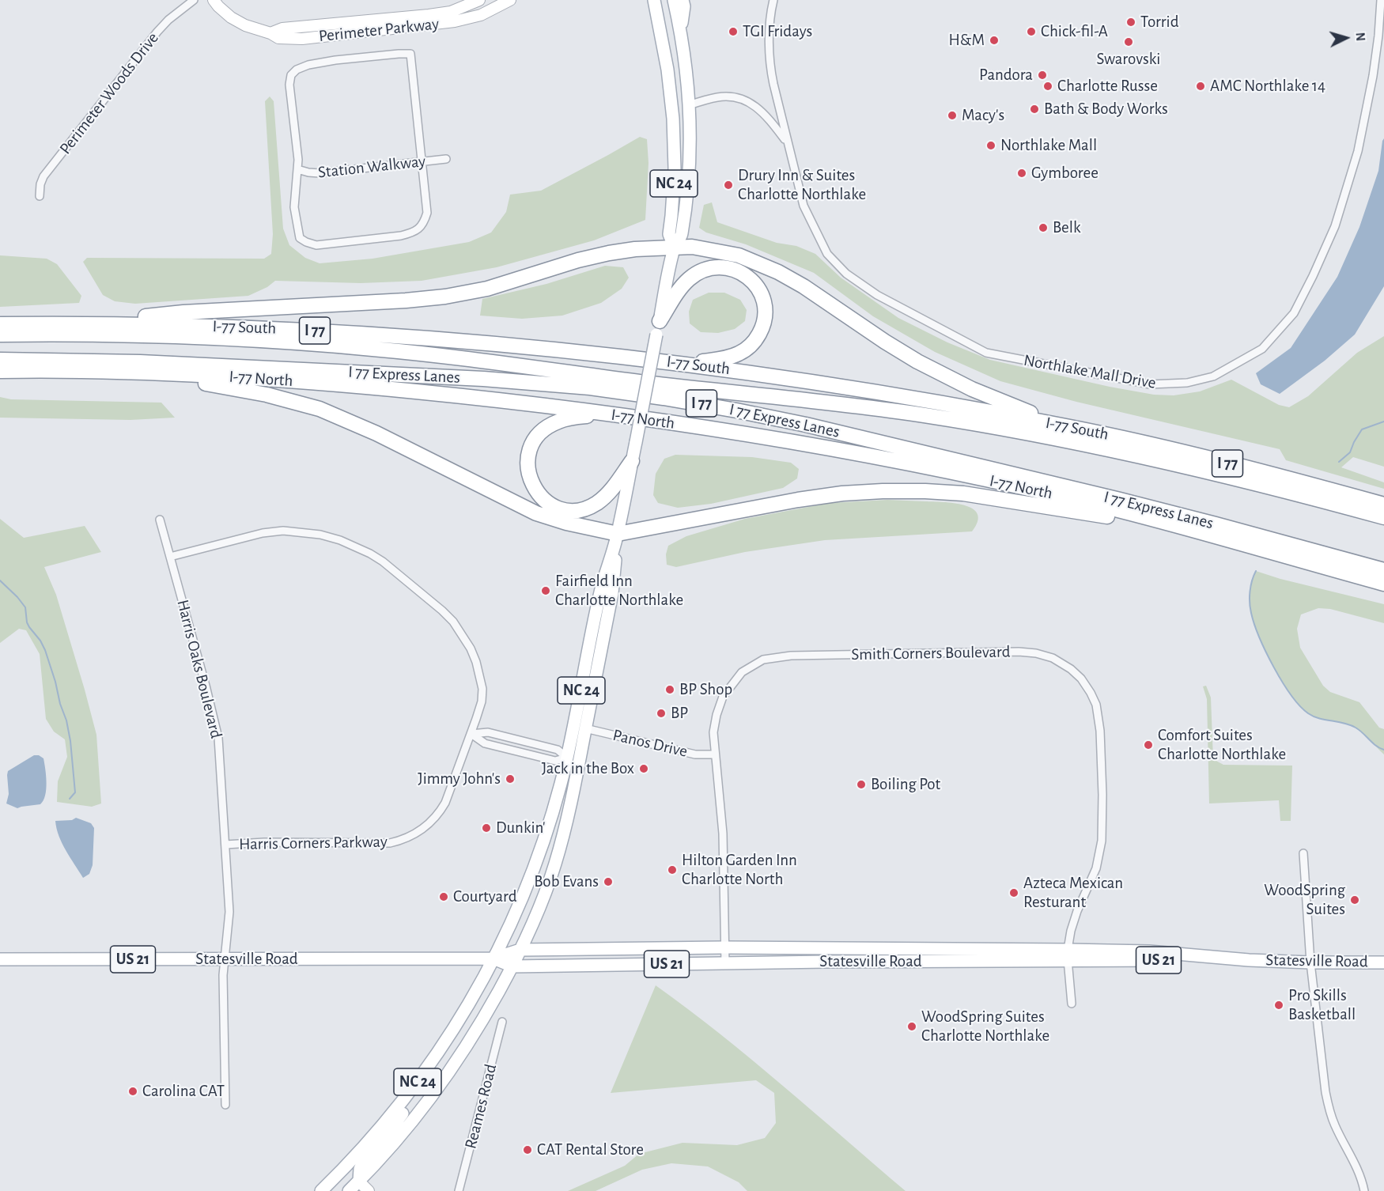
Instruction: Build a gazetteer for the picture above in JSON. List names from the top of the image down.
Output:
{
  "streets": {
    "highway": [
      "I-77 South",
      "I 77",
      "I 77 Express Lanes",
      "I-77 North"
    ],
    "main road": ["NC 24", "US 21", "Statesville Road"],
    "street": [
      "Perimeter Parkway",
      "Perimeter Woods Drive",
      "Station Walkway",
      "Northlake Mall Drive",
      "Smith Corners Boulevard",
      "Harris Oaks Boulevard",
      "Panos Drive",
      "Harris Corners Parkway",
      "Reames Road"
    ]
  },
  "crossings": [
    ["NC 24", "Panos Drive"],
    ["NC 24", "Statesville Road"],
    ["Smith Corners Boulevard", "Panos Drive"],
    ["Smith Corners Boulevard", "Statesville Road"],
    ["Harris Oaks Boulevard", "Harris Corners Parkway"],
    ["Harris Oaks Boulevard", "Statesville Road"]
  ],
  "places": [
    "Torrid",
    "TGI Fridays",
    "Chick-fil-A",
    "H&M",
    "Swarovski",
    "Pandora",
    "Charlotte Russe",
    "AMC Northlake 14",
    "Bath & Body Works",
    "Macy's",
    "Northlake Mall",
    "Gymboree",
    "Drury Inn & Suites Charlotte Northlake",
    "Belk",
    "Fairfield Inn Charlotte Northlake",
    "BP Shop",
    "BP",
    "Comfort Suites Charlotte Northlake",
    "Jack in the Box",
    "Jimmy John's",
    "Boiling Pot",
    "Dunkin'",
    "Hilton Garden Inn Charlotte North",
    "Bob Evans",
    "Azteca Mexican Resturant",
    "Courtyard",
    "WoodSpring Suites",
    "Pro Skills Basketball",
    "WoodSpring Suites Charlotte Northlake",
    "Carolina CAT",
    "CAT Rental Store"
  ],
  "north": "right"
}
